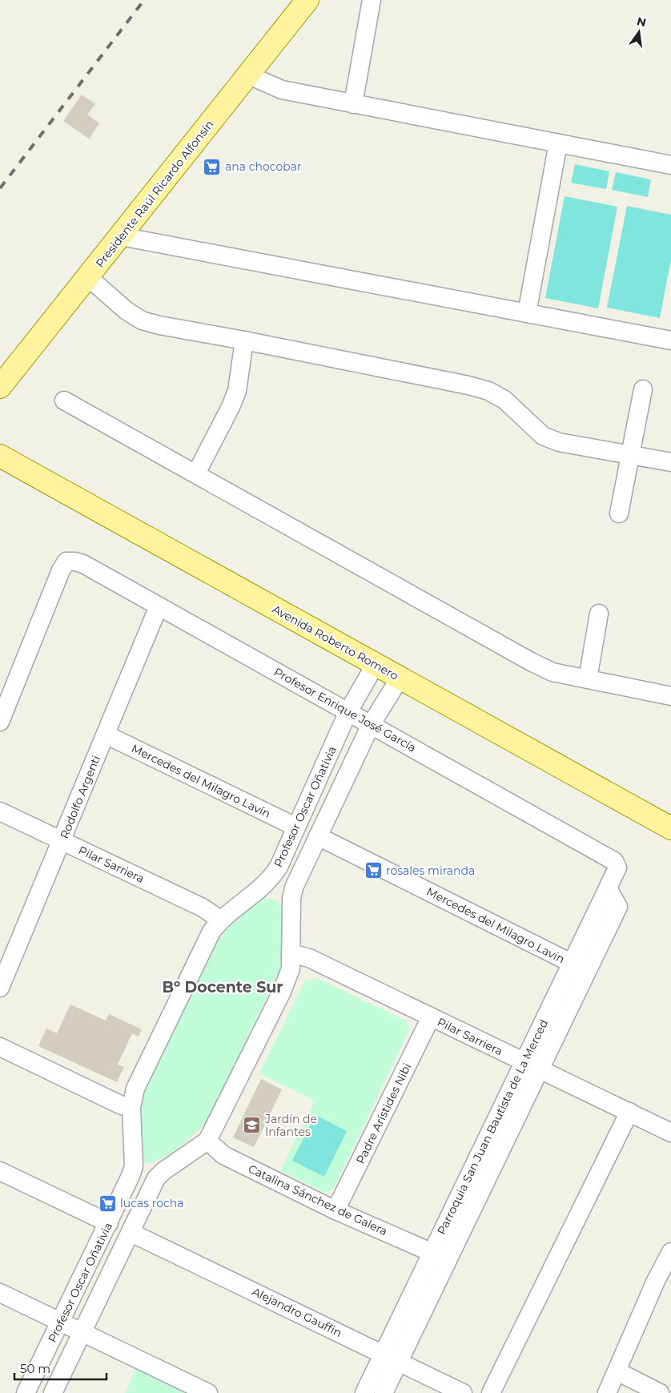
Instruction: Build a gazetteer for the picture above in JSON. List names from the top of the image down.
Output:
{
  "streets": {
    "main road": ["Presidente Raúl Ricardo Alfonsín", "Avenida Roberto Romero"],
    "street": [
      "Profesor Enrique José García",
      "Mercedes del Milagro Lavín",
      "Rodolfo Argenti",
      "Profesor Oscar Oñativia",
      "Pilar Sarriera",
      "Padre Arístides Nibi",
      "Parroquia San Juan Bautista de La Merced",
      "Catalina Sánchez de Galera",
      "Alejandro Gauffin"
    ]
  },
  "crossings": [
    ["Avenida Roberto Romero", "Profesor Oscar Oñativia"],
    ["Profesor Enrique José García", "Rodolfo Argenti"],
    ["Profesor Enrique José García", "Profesor Oscar Oñativia"],
    ["Profesor Enrique José García", "Parroquia San Juan Bautista de La Merced"],
    ["Mercedes del Milagro Lavín", "Rodolfo Argenti"],
    ["Mercedes del Milagro Lavín", "Profesor Oscar Oñativia"],
    ["Mercedes del Milagro Lavín", "Parroquia San Juan Bautista de La Merced"],
    ["Rodolfo Argenti", "Pilar Sarriera"],
    ["Profesor Oscar Oñativia", "Pilar Sarriera"],
    ["Profesor Oscar Oñativia", "Catalina Sánchez de Galera"],
    ["Profesor Oscar Oñativia", "Alejandro Gauffin"],
    ["Pilar Sarriera", "Padre Arístides Nibi"],
    ["Pilar Sarriera", "Parroquia San Juan Bautista de La Merced"],
    ["Padre Arístides Nibi", "Catalina Sánchez de Galera"],
    ["Parroquia San Juan Bautista de La Merced", "Catalina Sánchez de Galera"],
    ["Parroquia San Juan Bautista de La Merced", "Alejandro Gauffin"]
  ],
  "districts": ["Bº Docente Sur"],
  "places": {
    "supermarket": ["ana chocobar", "rosales miranda", "lucas rocha"],
    "school or university": ["Jardín de Infantes"]
  },
  "scale_bar": "50 m",
  "north": "top"
}
